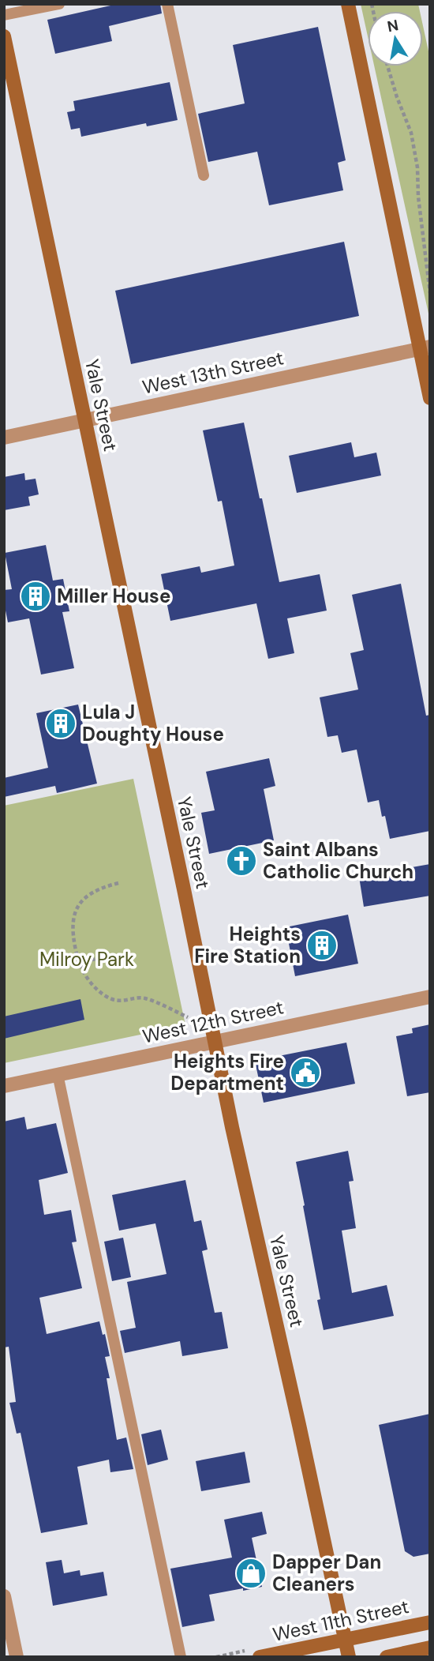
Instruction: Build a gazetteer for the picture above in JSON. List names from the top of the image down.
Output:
{
  "streets": {
    "main road": ["Yale Street", "West 11th Street"],
    "street": ["West 13th Street", "West 12th Street"]
  },
  "crossings": [
    ["West 13th Street", "Yale Street"],
    ["Yale Street", "West 12th Street"],
    ["Yale Street", "West 11th Street"]
  ],
  "parks": ["Milroy Park"],
  "places": {
    "building": ["Miller House", "Lula J Doughty House", "Heights Fire Station"],
    "church": ["Saint Albans Catholic Church"],
    "public building": ["Heights Fire Department"],
    "shop": ["Dapper Dan Cleaners"]
  },
  "north": "top"
}
